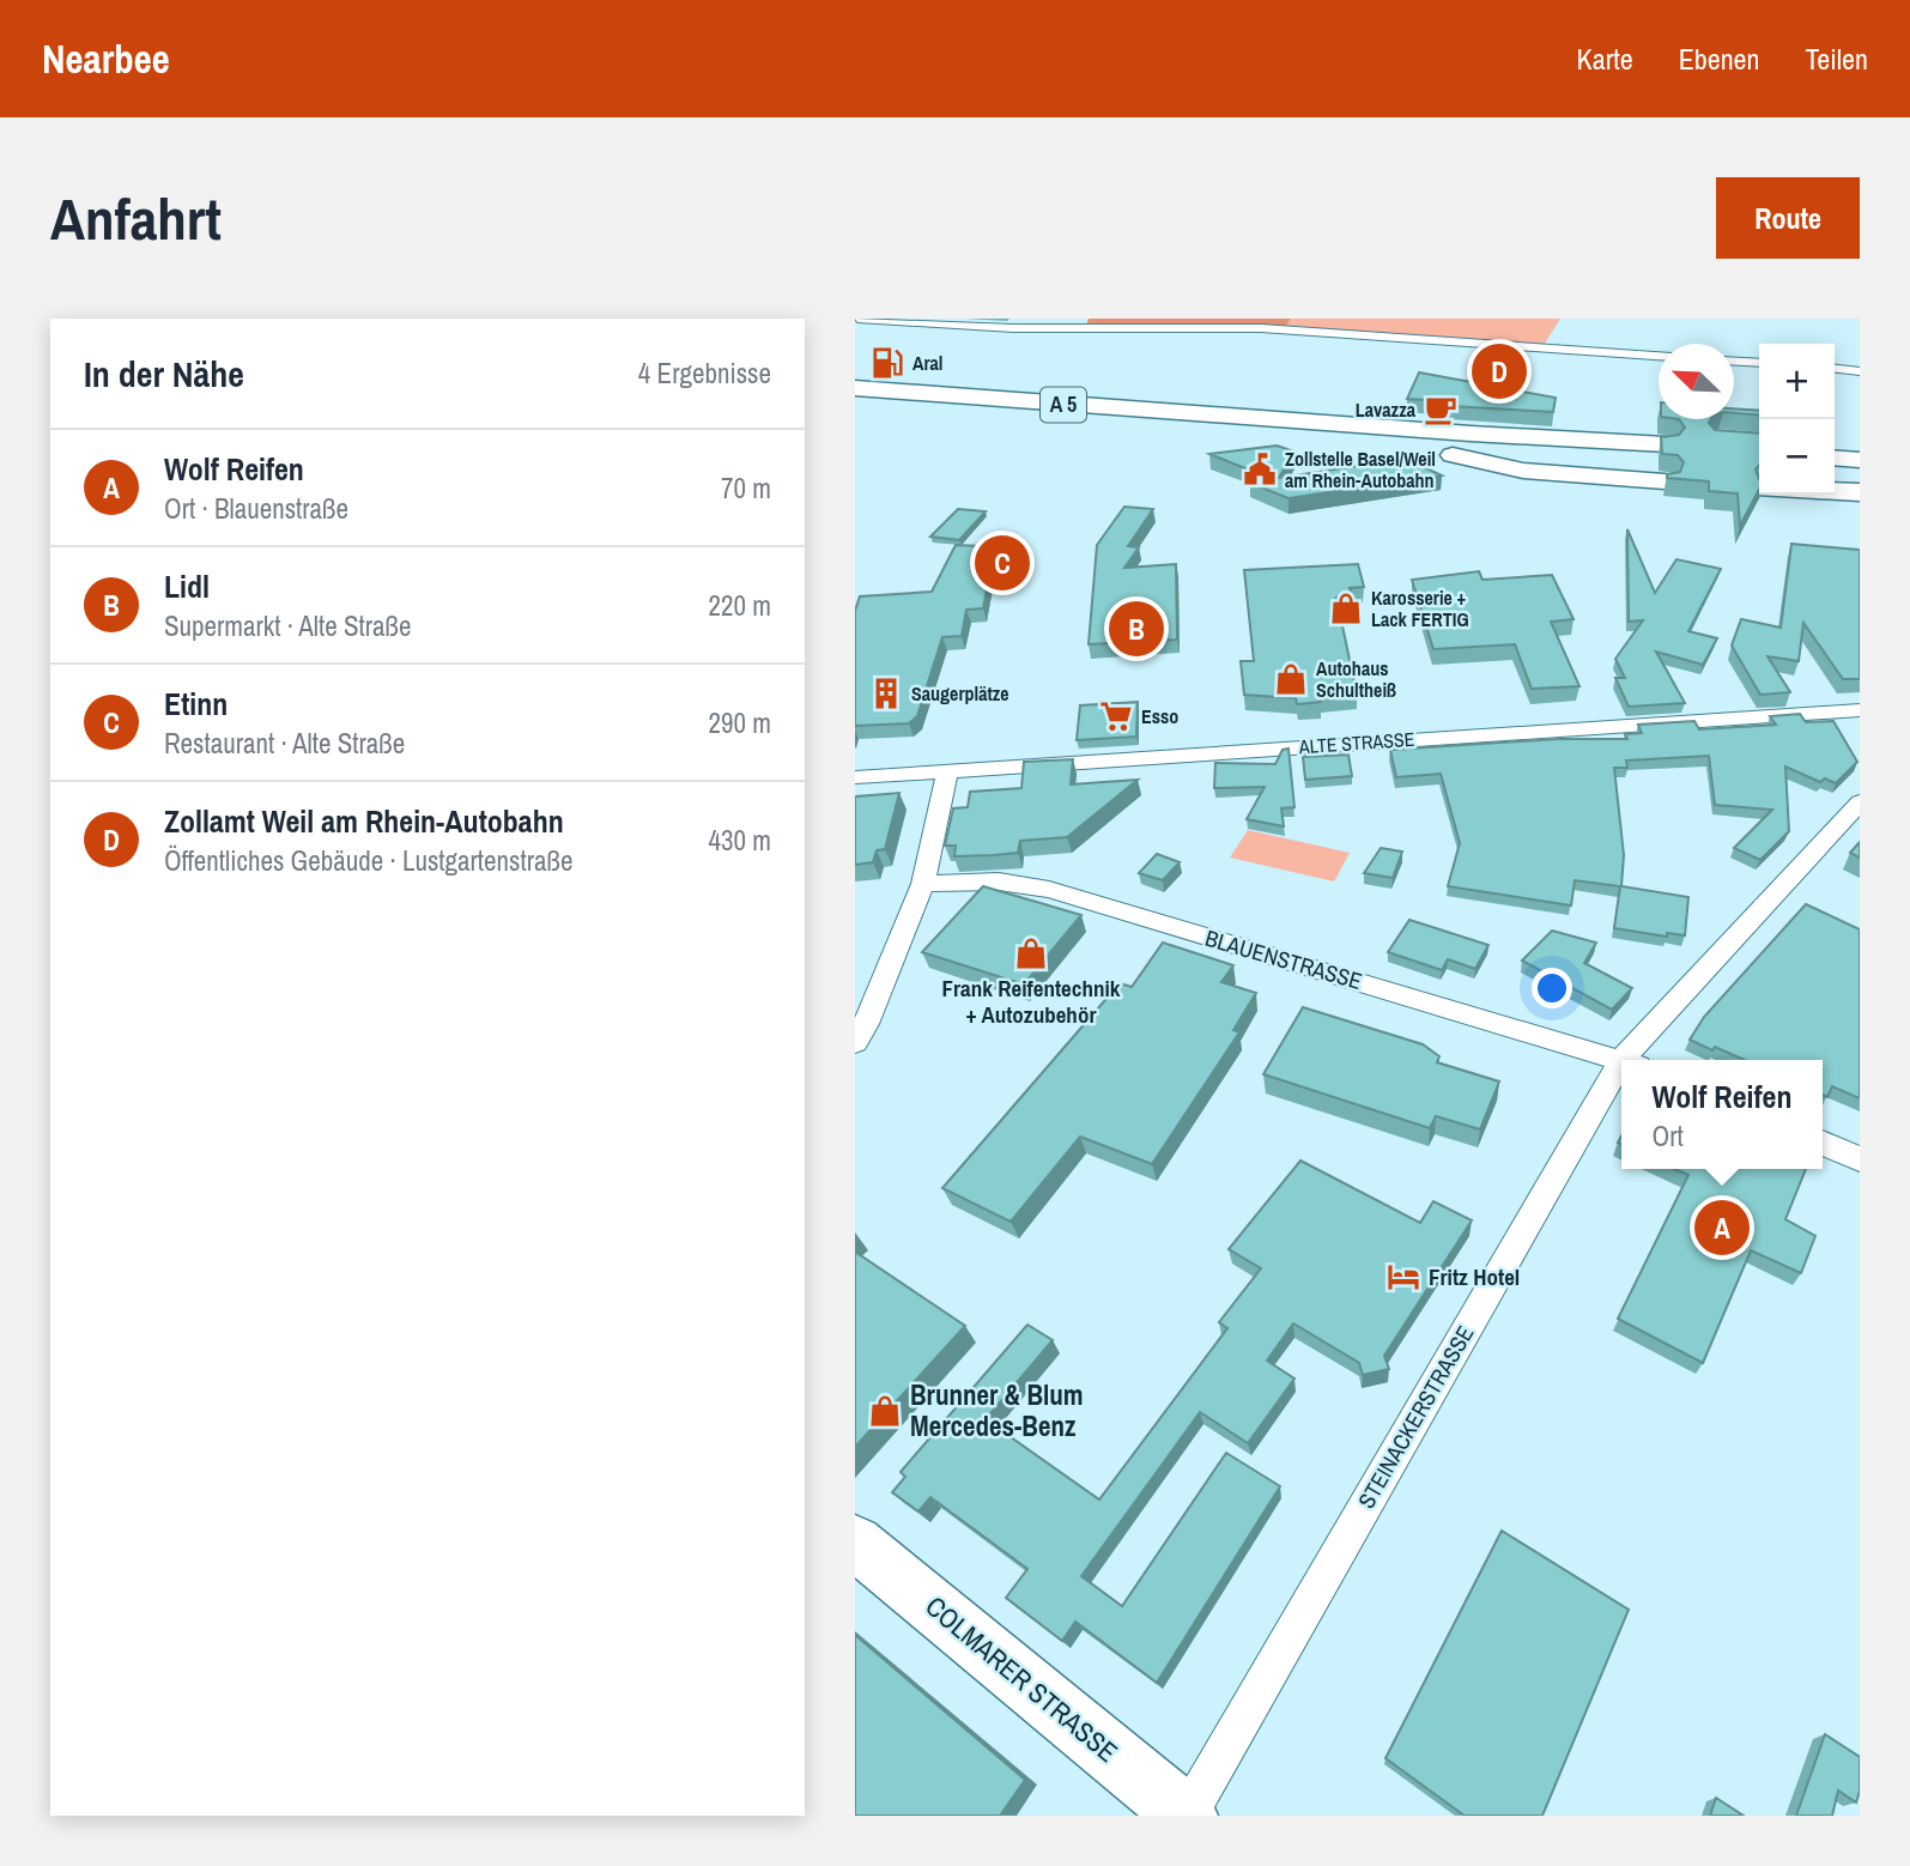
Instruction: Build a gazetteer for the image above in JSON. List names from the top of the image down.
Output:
{
  "streets": {
    "highway": ["A 5"],
    "main road": ["COLMARER STRASSE"],
    "street": ["ALTE STRASSE", "BLAUENSTRASSE", "STEINACKERSTRASSE"]
  },
  "crossings": [
    ["STEINACKERSTRASSE", "COLMARER STRASSE"]
  ],
  "places": {
    "fuel station": ["Aral"],
    "cafe": ["Lavazza"],
    "public building": ["Zollstelle Basel/Weil am Rhein-Autobahn"],
    "shop": [
      "Karosserie + Lack FERTIG",
      "Autohaus Schultheiß",
      "Frank Reifentechnik + Autozubehör",
      "Brunner & Blum Mercedes-Benz"
    ],
    "building": ["Saugerplätze"],
    "supermarket": ["Esso"],
    "hotel": ["Fritz Hotel"]
  },
  "north": "top left",
  "page": {
    "header": "Nearbee",
    "nav": ["Karte", "Ebenen", "Teilen"],
    "buttons": "Route",
    "title": "Anfahrt",
    "heading": ["In der Nähe", "4 Ergebnisse"],
    "pins": [
      "D",
      "C",
      "B",
      "A"
    ],
    "map_buttons": ["+", "−"],
    "list": [
      {
        "mark": "A",
        "name": "Wolf Reifen",
        "note": "Ort · Blauenstraße",
        "value": "70 m"
      },
      {
        "mark": "B",
        "name": "Lidl",
        "note": "Supermarkt · Alte Straße",
        "value": "220 m"
      },
      {
        "mark": "C",
        "name": "Etinn",
        "note": "Restaurant · Alte Straße",
        "value": "290 m"
      },
      {
        "mark": "D",
        "name": "Zollamt Weil am Rhein-Autobahn",
        "note": "Öffentliches Gebäude · Lustgartenstraße",
        "value": "430 m"
      }
    ],
    "popup": ["Wolf Reifen", "Ort"]
  }
}
